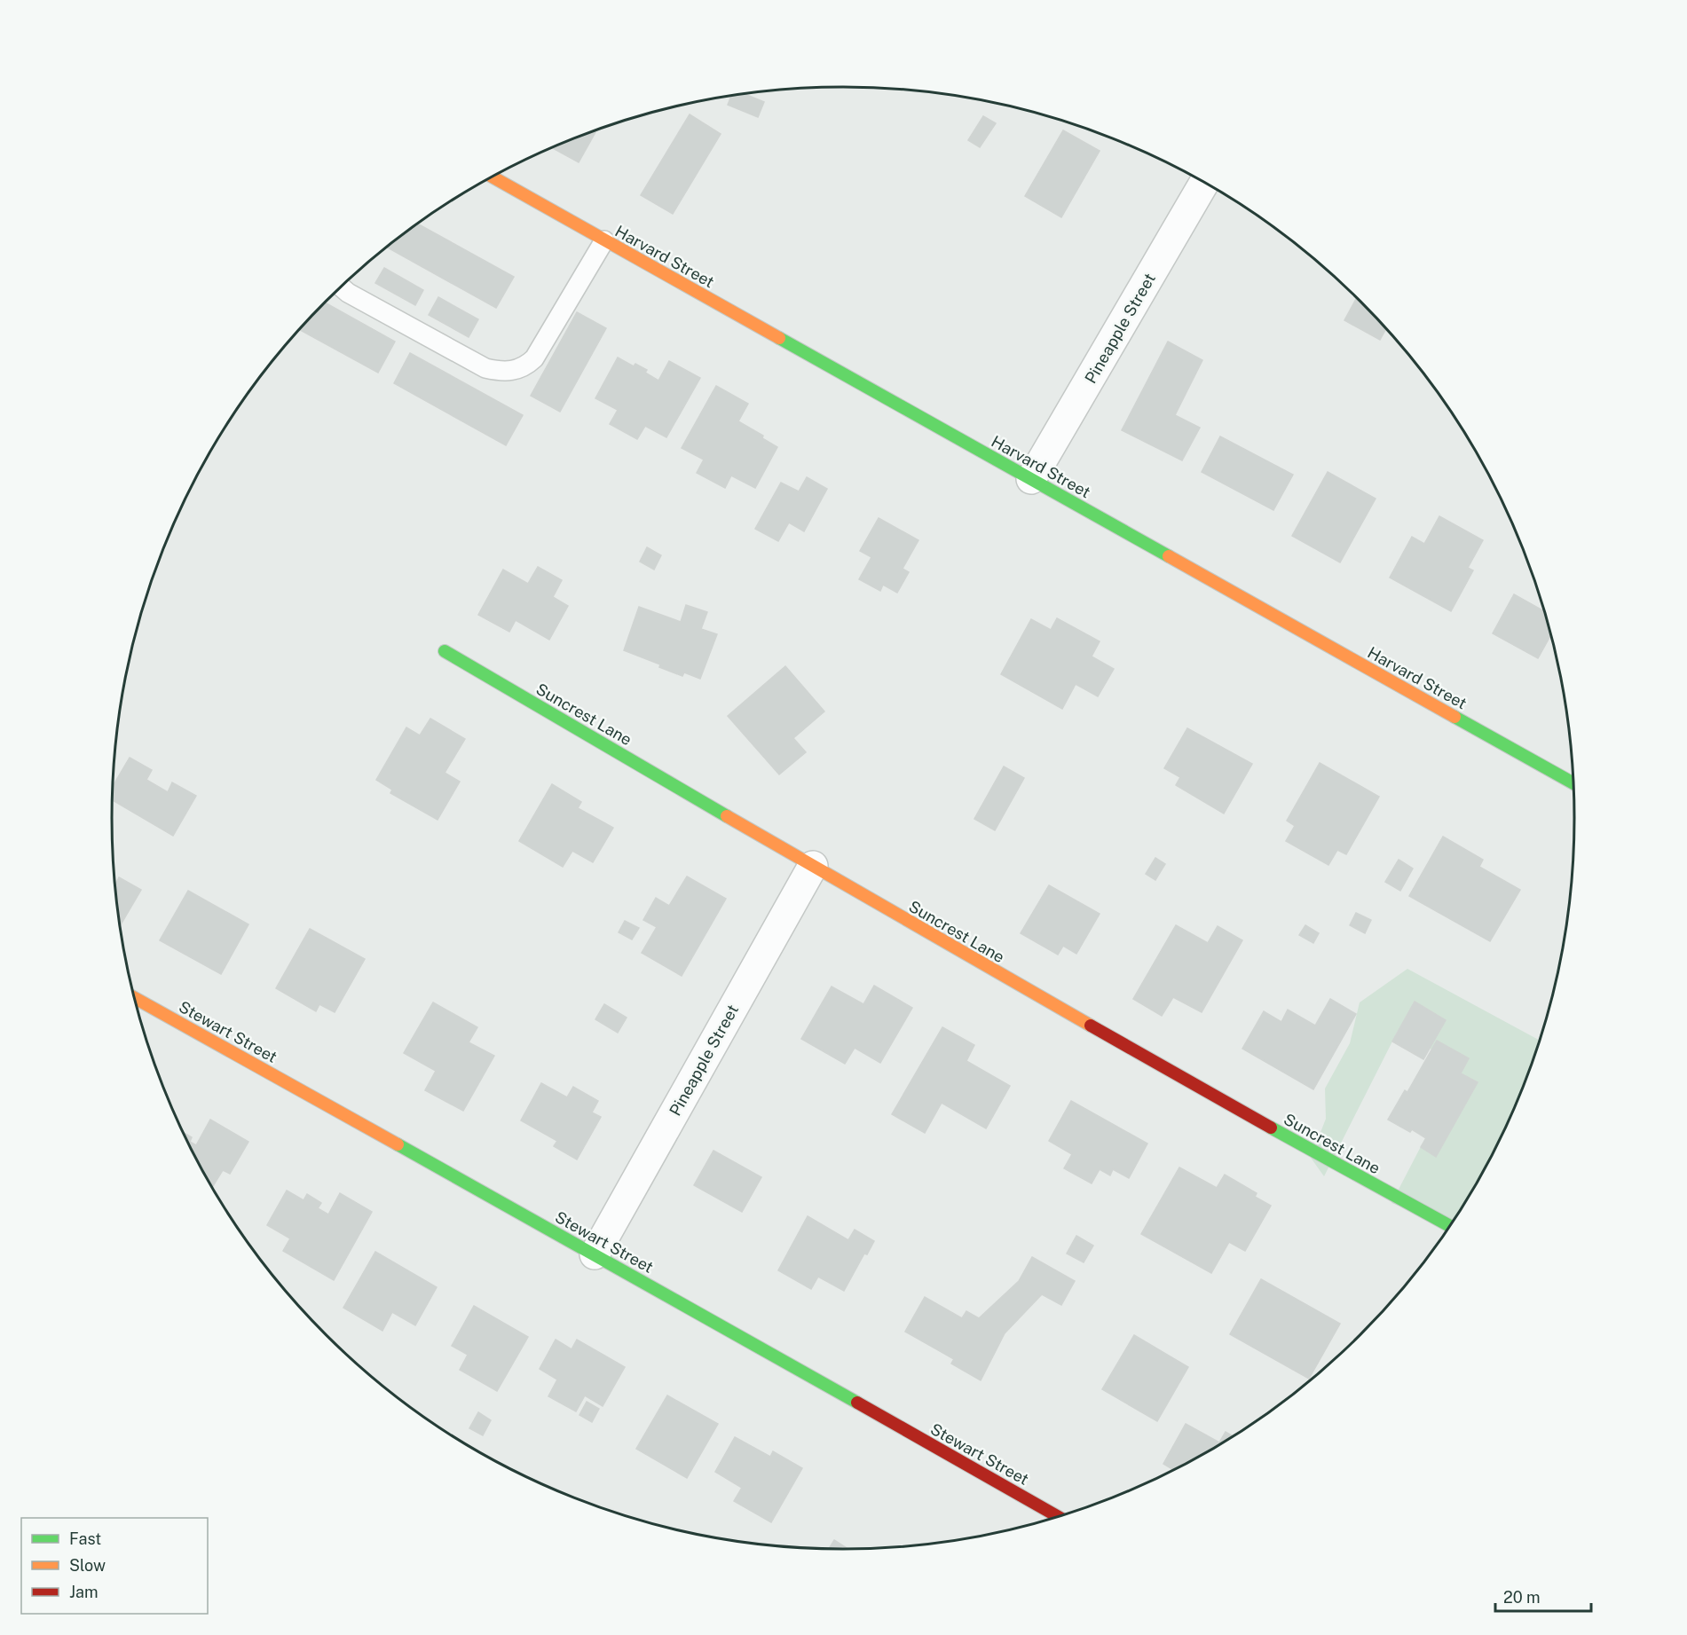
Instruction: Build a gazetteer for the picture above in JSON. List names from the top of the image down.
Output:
{
  "streets": {
    "street": [
      "Harvard Street",
      "Pineapple Street",
      "Suncrest Lane",
      "Stewart Street"
    ]
  },
  "crossings": [
    ["Harvard Street", "Pineapple Street"],
    ["Pineapple Street", "Suncrest Lane"],
    ["Pineapple Street", "Stewart Street"]
  ],
  "legend": ["Fast", "Slow", "Jam"],
  "scale_bar": "20 m"
}
